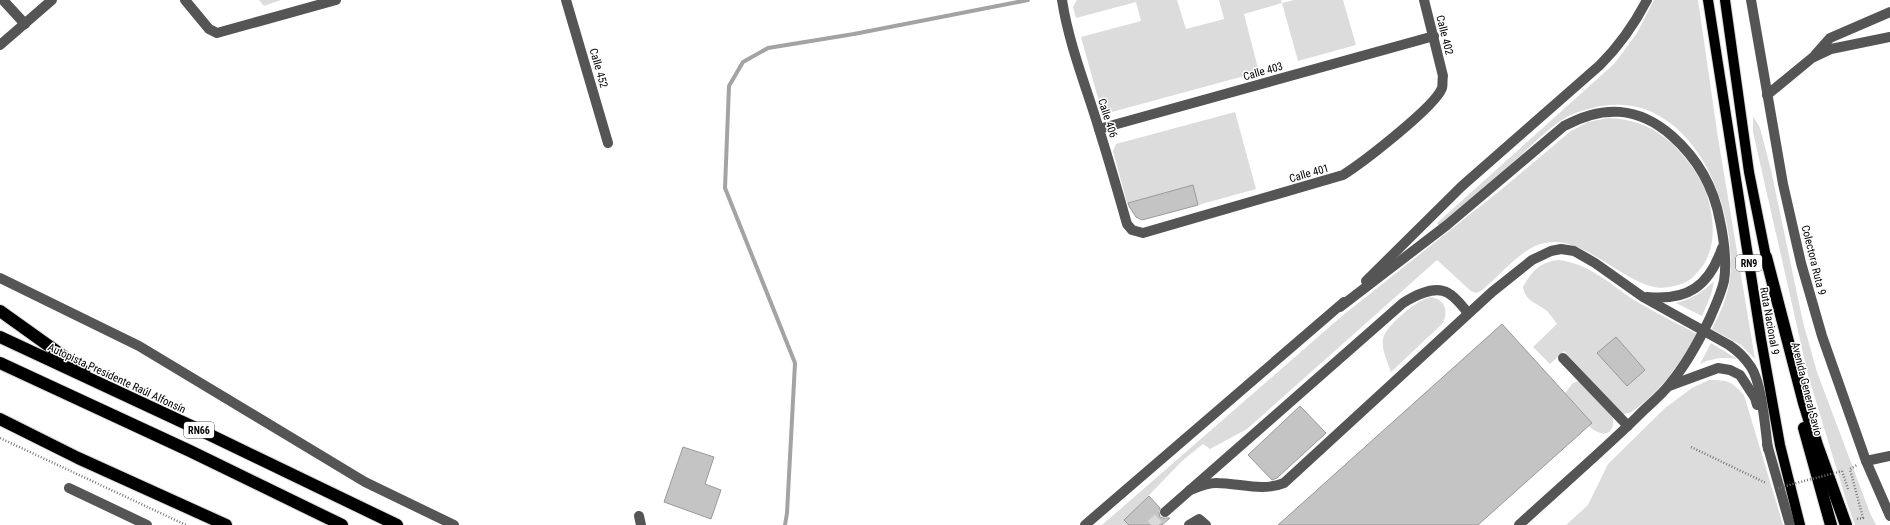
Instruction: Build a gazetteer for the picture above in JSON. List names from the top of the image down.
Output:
{
  "streets": {
    "highway": ["Autopista Presidente Raúl Alfonsín", "Avenida General Savio", "RN66"],
    "main road": ["RN9", "Ruta Nacional 9"],
    "street": [
      "Calle 402",
      "Calle 452",
      "Calle 403",
      "Calle 406",
      "Calle 401",
      "Colectora Ruta 9"
    ]
  },
  "crossings": [
    ["Calle 402", "Calle 403"],
    ["Calle 402", "Calle 401"],
    ["Calle 403", "Calle 406"],
    ["Calle 406", "Calle 401"],
    ["RN9", "Avenida General Savio"]
  ]
}
